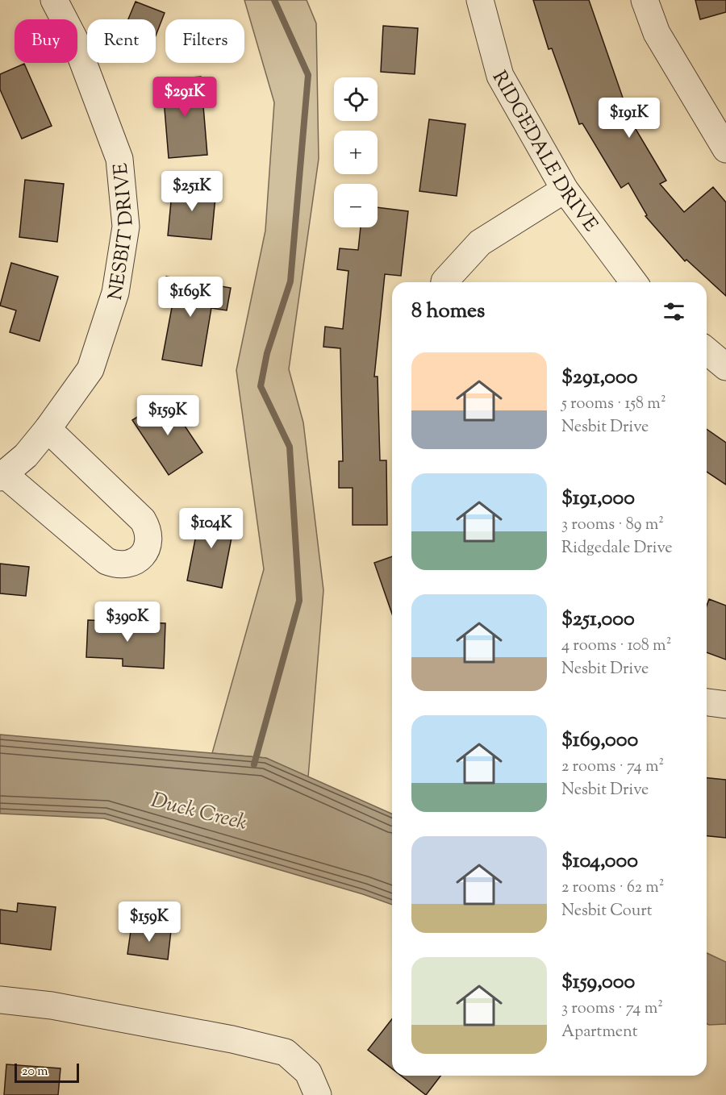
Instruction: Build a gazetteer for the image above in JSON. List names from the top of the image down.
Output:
{
  "streets": {
    "street": ["RIDGEDALE DRIVE", "NESBIT DRIVE"]
  },
  "water": ["Duck Creek"],
  "scale_bar": "20 m",
  "page": {
    "chip": ["Buy", "Rent", "Filters"],
    "price": [
      "$291K",
      "$191K",
      "$251K",
      "$169K",
      "$159K",
      "$104K",
      "$390K",
      "$159K"
    ],
    "map_buttons": ["+", "−"],
    "heading": "8 homes",
    "list": [
      {
        "name": "$291,000",
        "note": "5 rooms · 158 m² · Nesbit Drive"
      },
      {
        "name": "$191,000",
        "note": "3 rooms · 89 m² · Ridgedale Drive"
      },
      {
        "name": "$251,000",
        "note": "4 rooms · 108 m² · Nesbit Drive"
      },
      {
        "name": "$169,000",
        "note": "2 rooms · 74 m² · Nesbit Drive"
      },
      {
        "name": "$104,000",
        "note": "2 rooms · 62 m² · Nesbit Court"
      },
      {
        "name": "$159,000",
        "note": "3 rooms · 74 m² · Apartment"
      }
    ],
    "scale": "20 m"
  }
}
